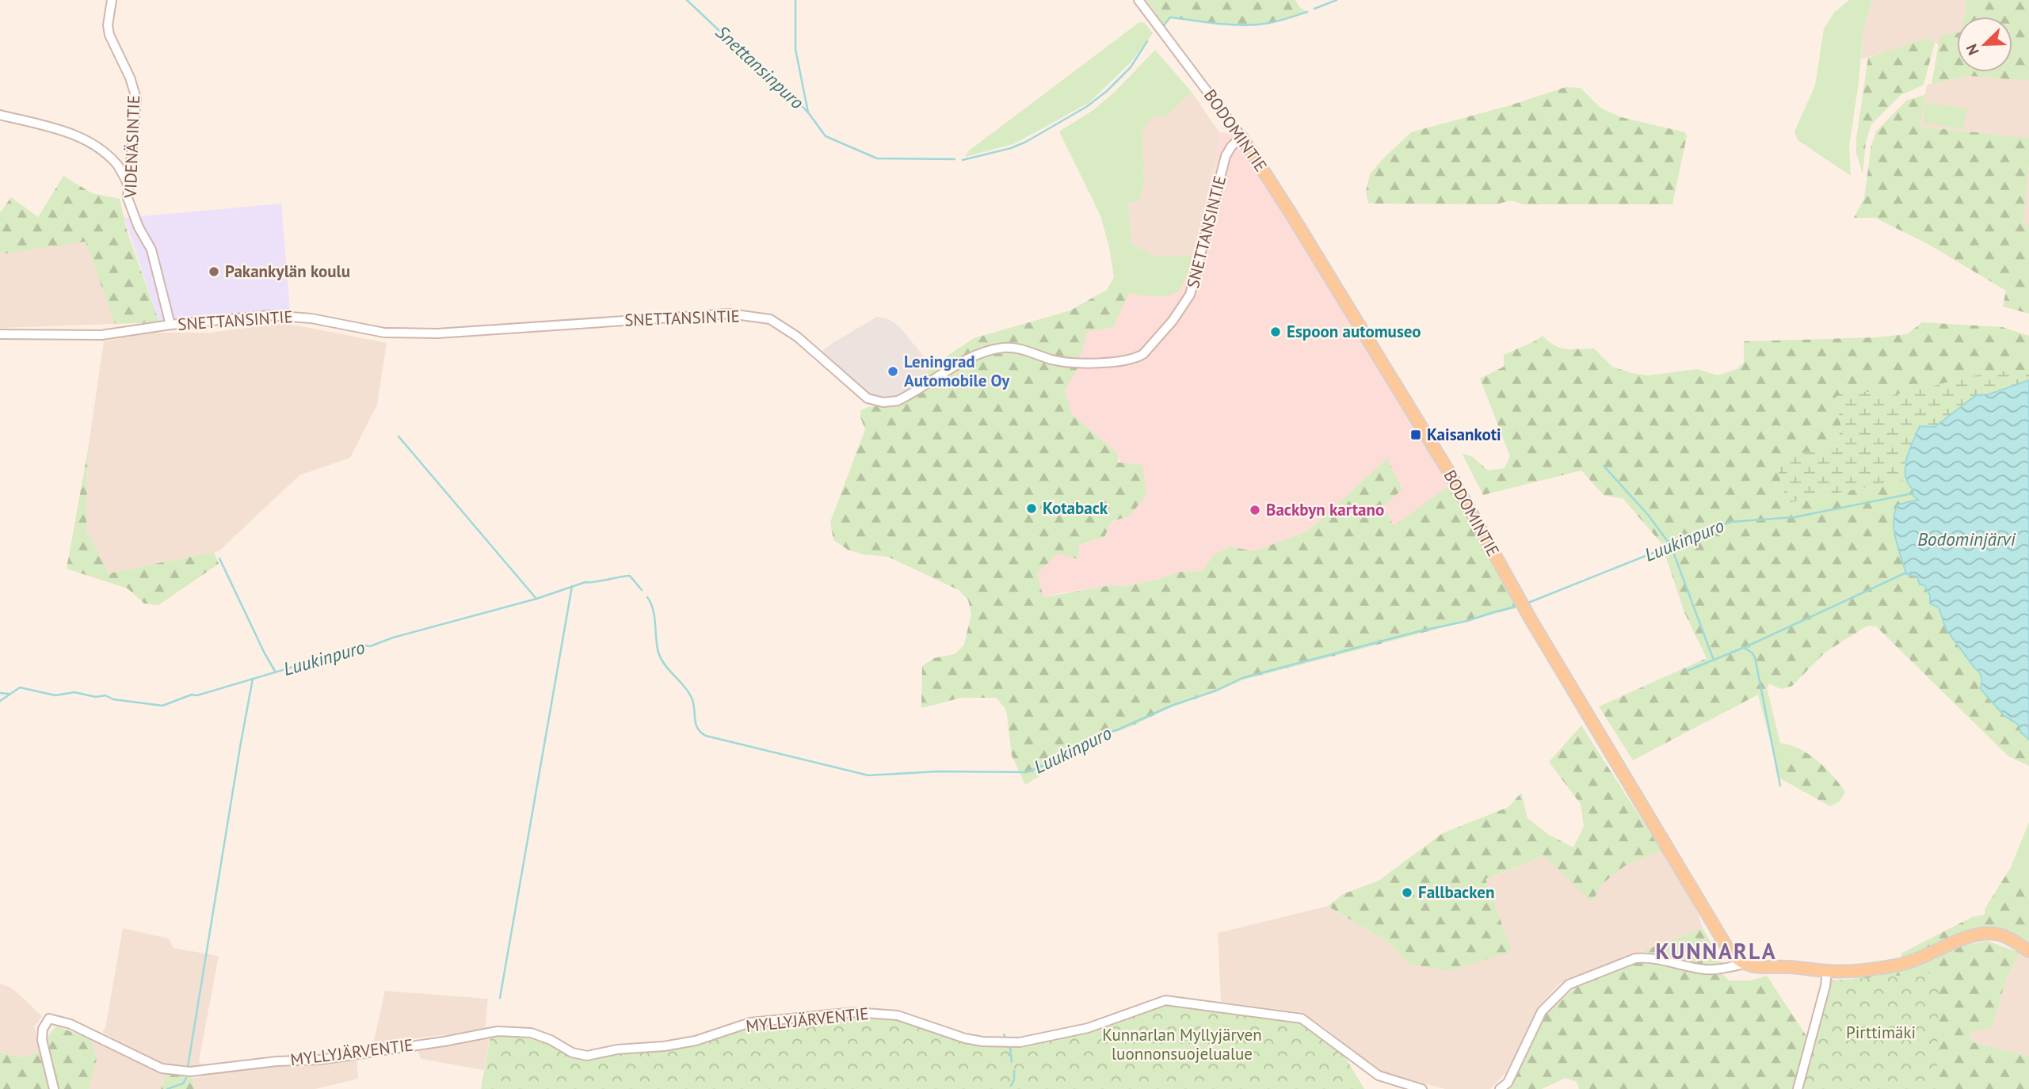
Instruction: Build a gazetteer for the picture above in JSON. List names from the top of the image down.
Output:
{
  "streets": {
    "main road": ["BODOMINTIE"],
    "street": ["VIDENÄSINTIE", "SNETTANSINTIE", "MYLLYJÄRVENTIE"]
  },
  "crossings": [
    ["BODOMINTIE", "SNETTANSINTIE"],
    ["VIDENÄSINTIE", "SNETTANSINTIE"]
  ],
  "districts": ["KUNNARLA"],
  "water": ["Snettansinpuro", "Bodominjärvi", "Luukinpuro"],
  "parks": ["Pirttimäki", "Kunnarlan Myllyjärven luonnonsuojelualue"],
  "places": {
    "other": [
      "Pakankylän koulu",
      "Espoon automuseo",
      "Leningrad Automobile Oy",
      "Kotaback",
      "Backbyn kartano",
      "Fallbacken"
    ],
    "transit": ["Kaisankoti"]
  },
  "north": "bottom left"
}
